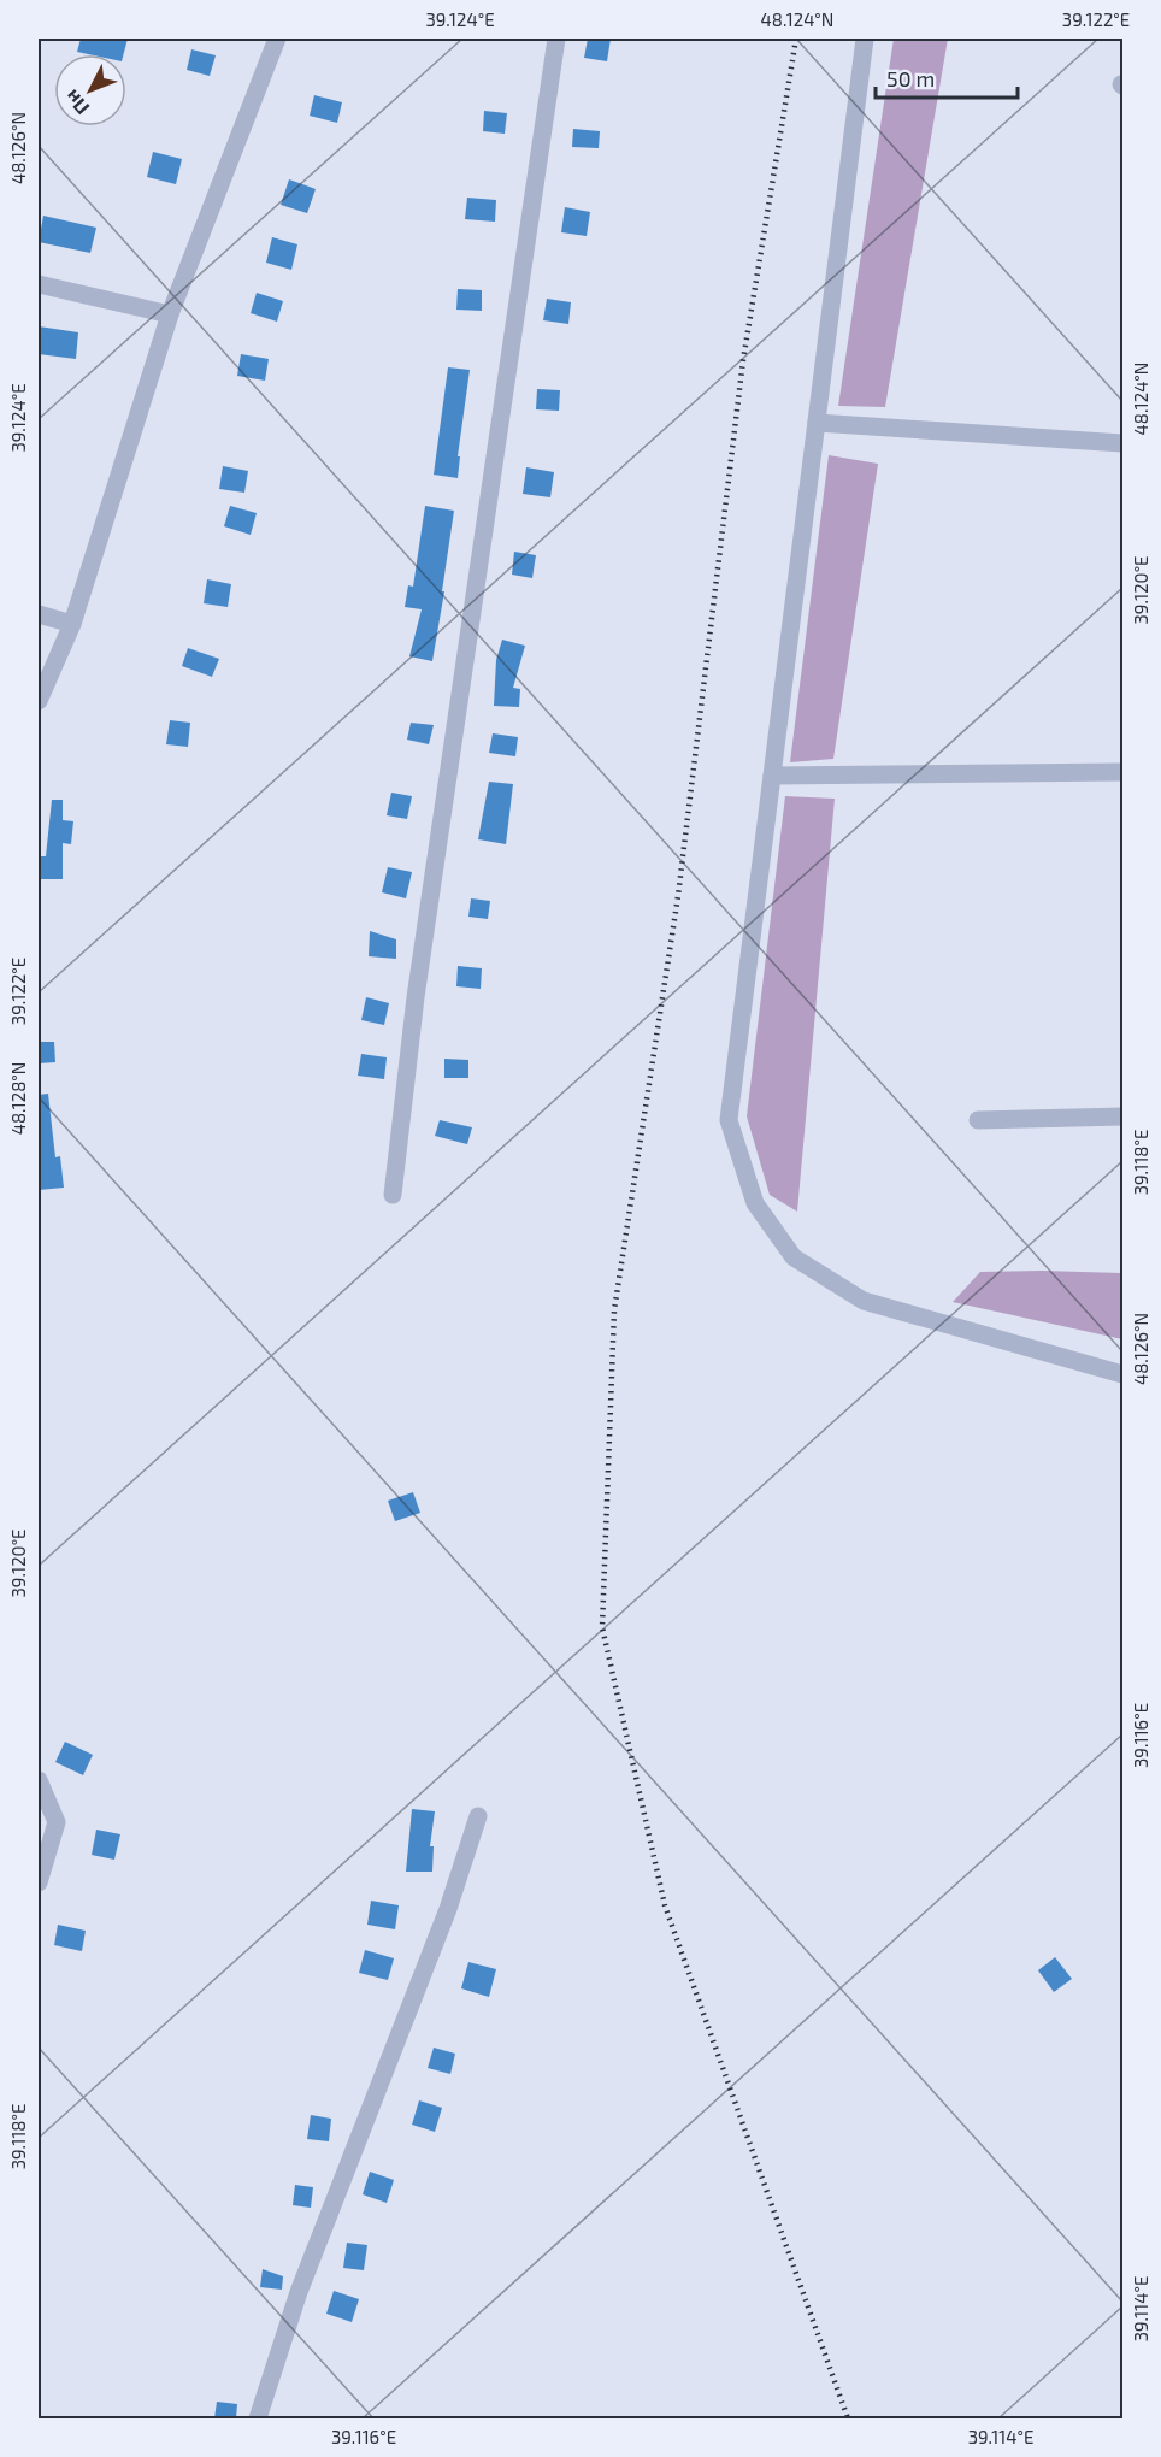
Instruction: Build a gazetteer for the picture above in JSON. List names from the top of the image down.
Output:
{
  "scale_bar": "50 m",
  "north": "bottom left",
  "coordinates": [
    "39.124°E",
    "48.124°N",
    "39.122°E",
    "48.126°N",
    "39.120°E",
    "48.128°N",
    "39.118°E",
    "39.116°E",
    "39.114°E"
  ]
}
